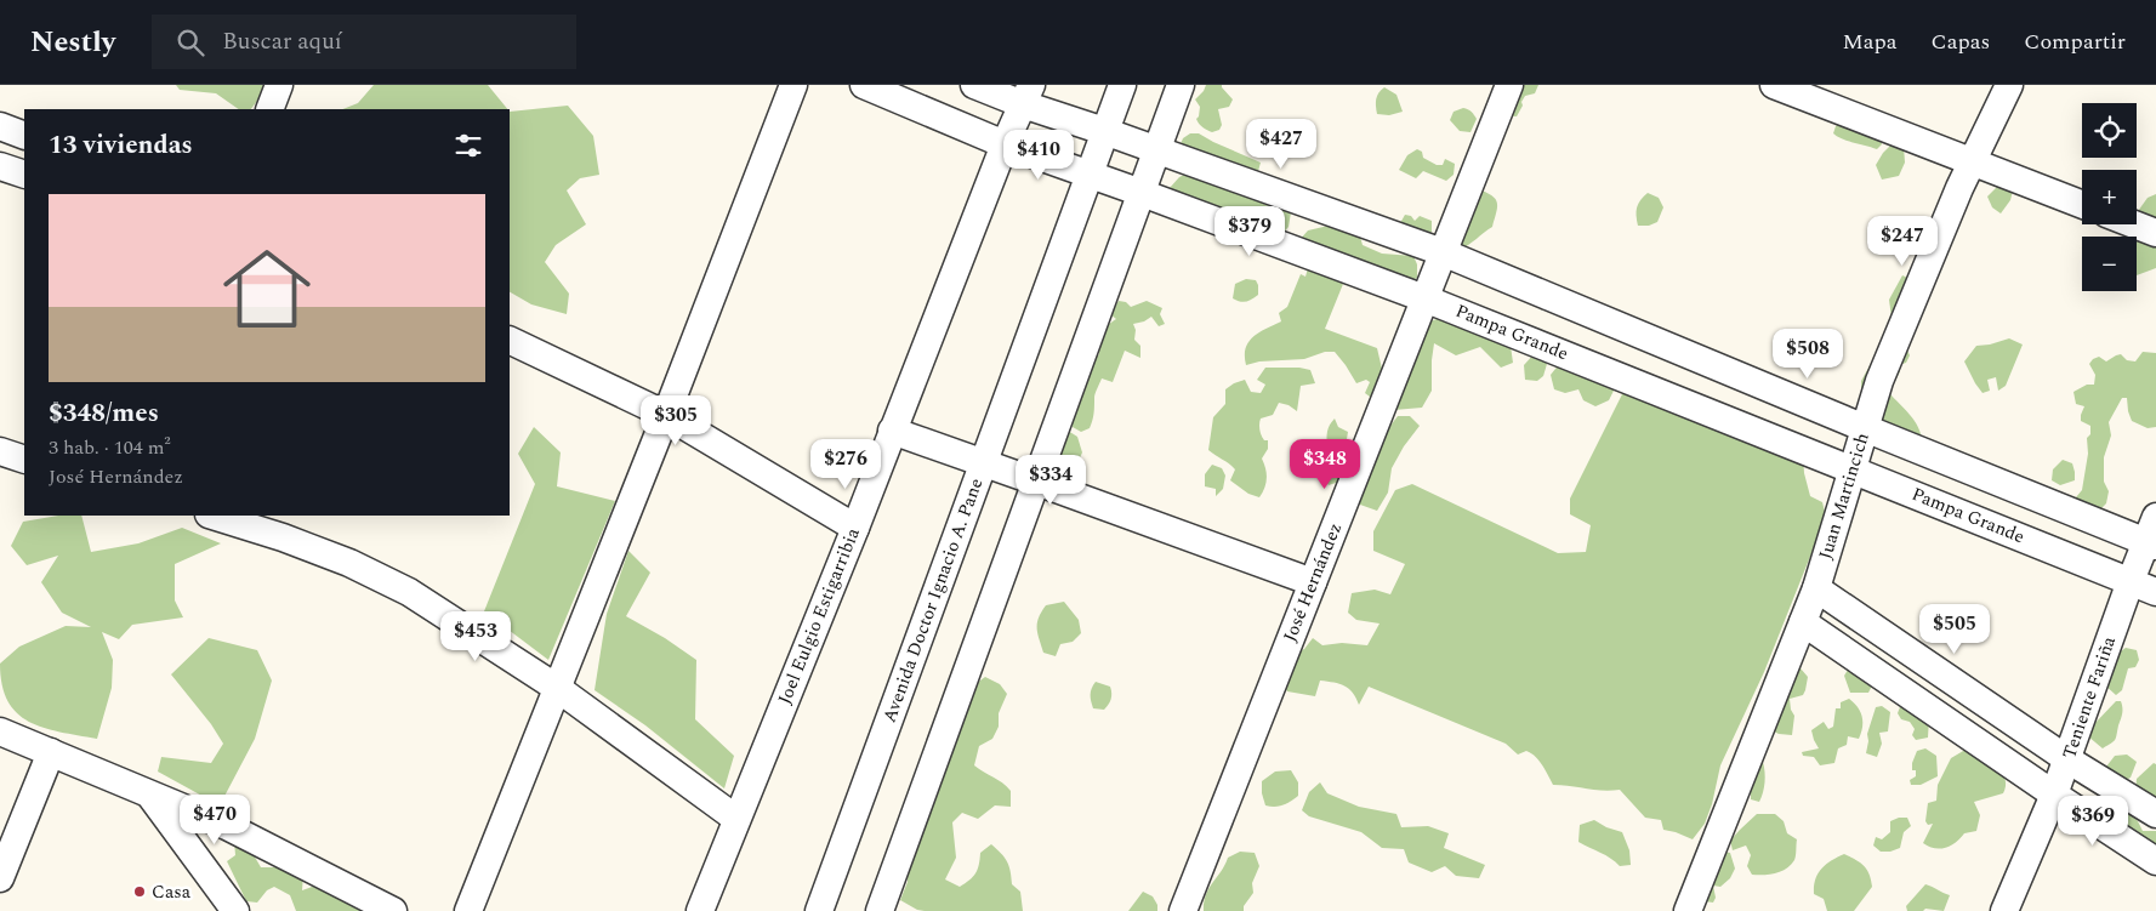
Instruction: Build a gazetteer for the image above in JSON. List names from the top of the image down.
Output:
{
  "streets": {
    "street": [
      "Pampa Grande",
      "Juan Martincich",
      "José Hernández",
      "Avenida Doctor Ignacio A. Pane",
      "Joel Eulgio Estigarribia",
      "Teniente Fariña"
    ]
  },
  "crossings": [
    ["Pampa Grande", "Juan Martincich"],
    ["Pampa Grande", "José Hernández"],
    ["Pampa Grande", "Avenida Doctor Ignacio A. Pane"],
    ["Pampa Grande", "Joel Eulgio Estigarribia"],
    ["Pampa Grande", "Teniente Fariña"]
  ],
  "places": ["Casa"],
  "page": {
    "header": "Nestly",
    "search": "Buscar aquí",
    "nav": ["Mapa", "Capas", "Compartir"],
    "map_buttons": ["+", "−"],
    "heading": "13 viviendas",
    "price": [
      "$427",
      "$410",
      "$379",
      "$247",
      "$508",
      "$305",
      "$276",
      "$348",
      "$334",
      "$505",
      "$453",
      "$470",
      "$369"
    ],
    "list": [
      {
        "name": "$348/mes",
        "note": "3 hab. · 104 m² · José Hernández"
      }
    ]
  }
}
